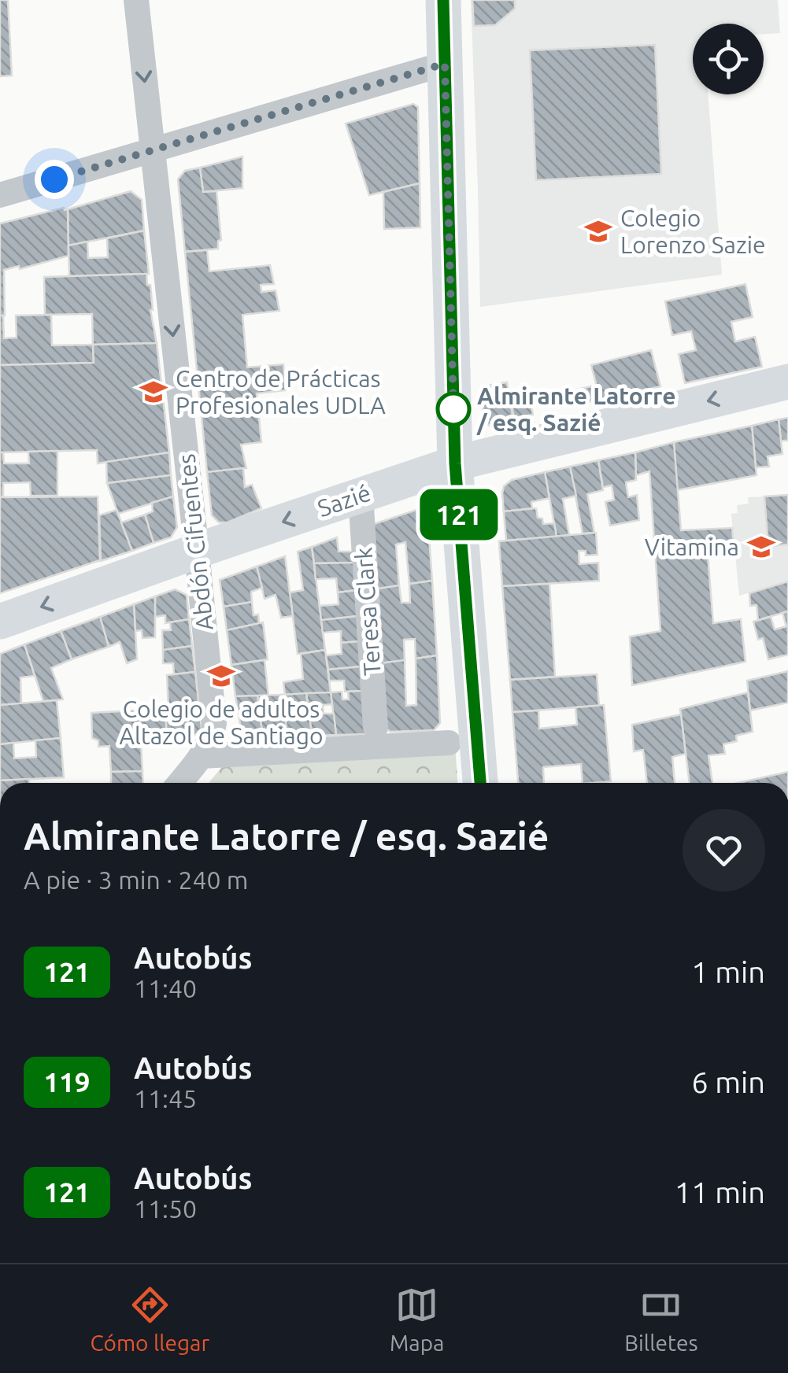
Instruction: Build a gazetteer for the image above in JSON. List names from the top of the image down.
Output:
{
  "streets": {
    "street": ["Sazié", "Abdón Cifuentes", "Teresa Clark"]
  },
  "crossings": [
    ["Sazié", "Abdón Cifuentes"],
    ["Sazié", "Teresa Clark"]
  ],
  "one_way": ["Abdón Cifuentes"],
  "places": {
    "school or university": [
      "Colegio Lorenzo Sazie",
      "Centro de Prácticas Profesionales UDLA",
      "Vitamina",
      "Colegio de adultos Altazol de Santiago"
    ],
    "other": ["Almirante Latorre / esq. Sazié"]
  },
  "lines": ["bus line 121"],
  "page": {
    "on_map": "121",
    "heading": ["Almirante Latorre / esq. Sazié", "A pie · 3 min · 240 m"],
    "list": [
      {
        "mark": "121",
        "name": "Autobús",
        "note": "11:40",
        "value": "1 min"
      },
      {
        "mark": "119",
        "name": "Autobús",
        "note": "11:45",
        "value": "6 min"
      },
      {
        "mark": "121",
        "name": "Autobús",
        "note": "11:50",
        "value": "11 min"
      }
    ],
    "tabs": ["Cómo llegar", "Mapa", "Billetes"]
  }
}
